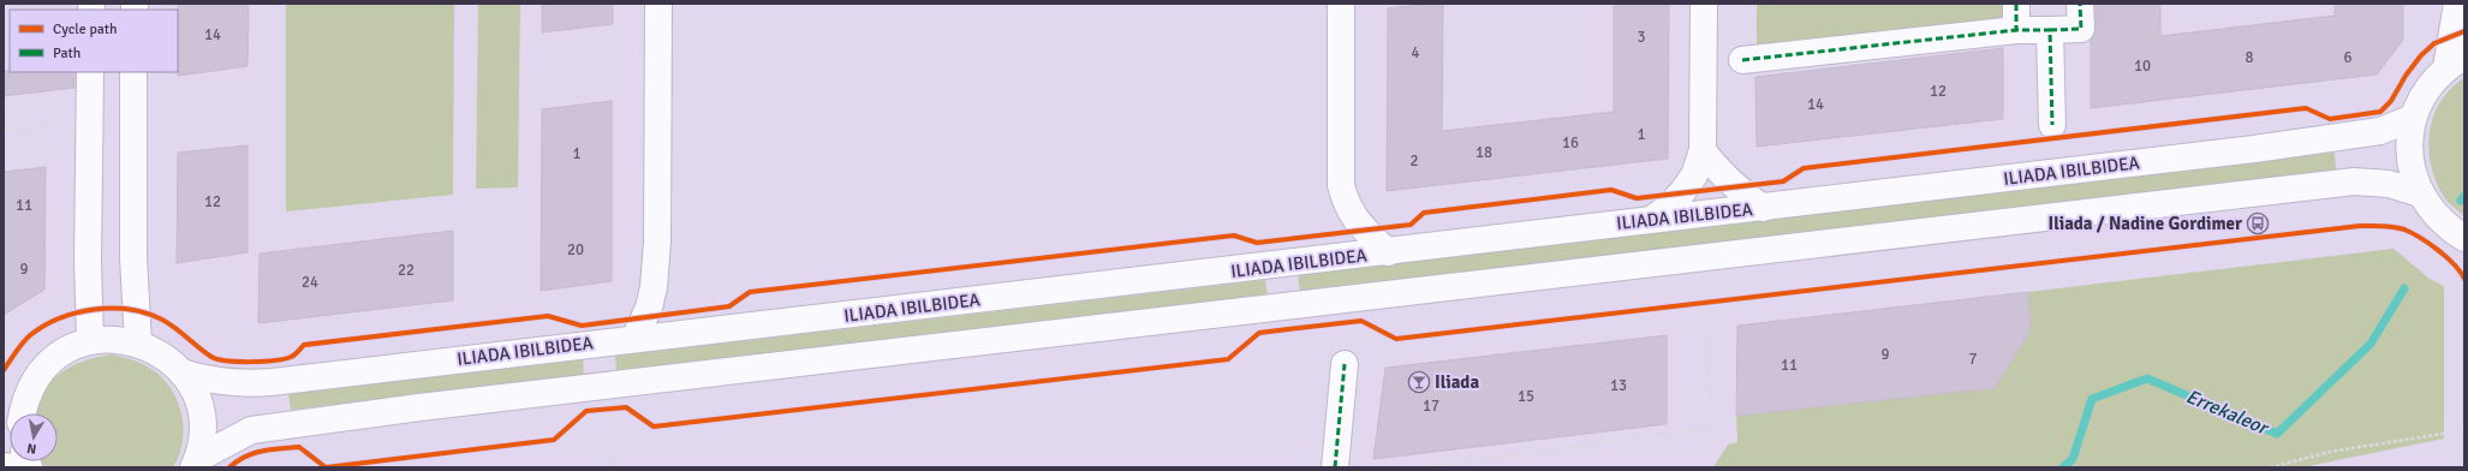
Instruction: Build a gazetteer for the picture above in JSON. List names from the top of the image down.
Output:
{
  "streets": {
    "street": ["ILIADA IBILBIDEA"]
  },
  "water": ["Errekaleor"],
  "places": {
    "bus stop": ["Iliada / Nadine Gordimer"],
    "bar": ["Iliada"]
  },
  "house_numbers": [
    "14",
    "3",
    "4",
    "8",
    "6",
    "10",
    "12",
    "14",
    "1",
    "16",
    "18",
    "1",
    "2",
    "12",
    "11",
    "20",
    "9",
    "22",
    "24",
    "9",
    "7",
    "11",
    "13",
    "15",
    "17"
  ],
  "legend": ["Cycle path", "Path"],
  "north": "bottom"
}
